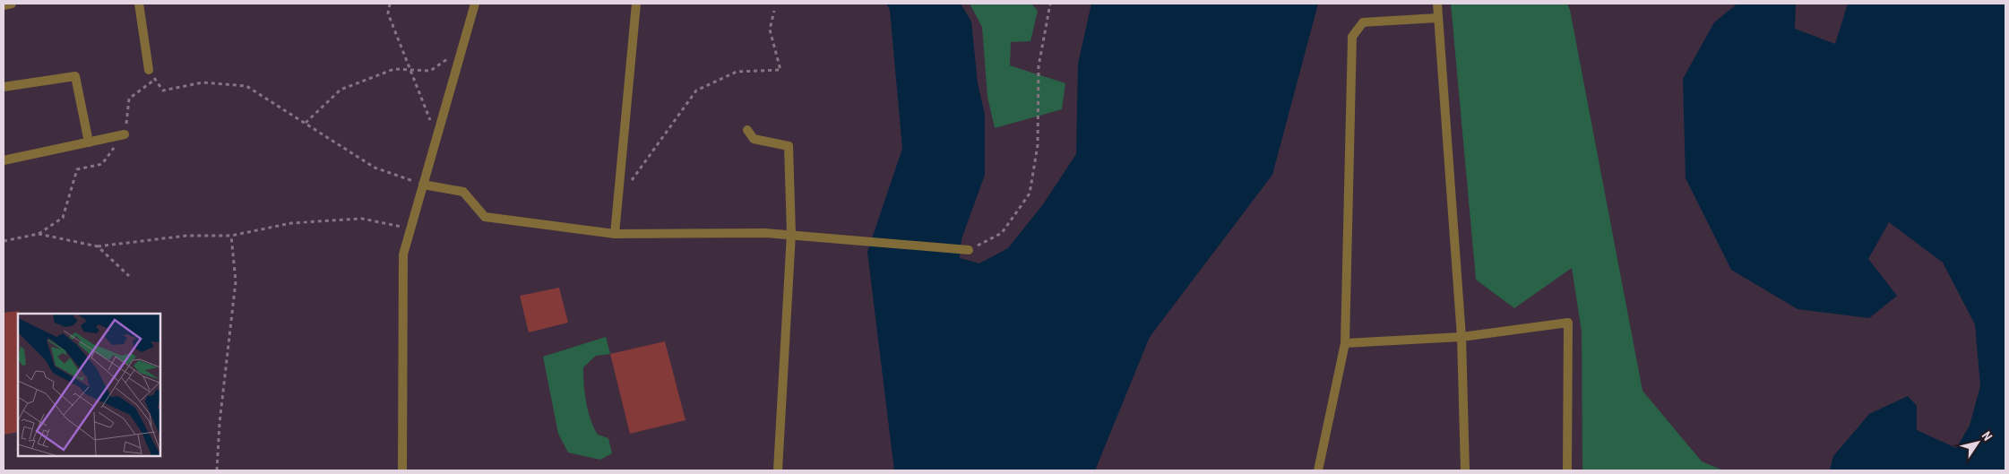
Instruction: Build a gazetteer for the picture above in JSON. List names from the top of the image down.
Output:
{
  "north": "top right"
}
